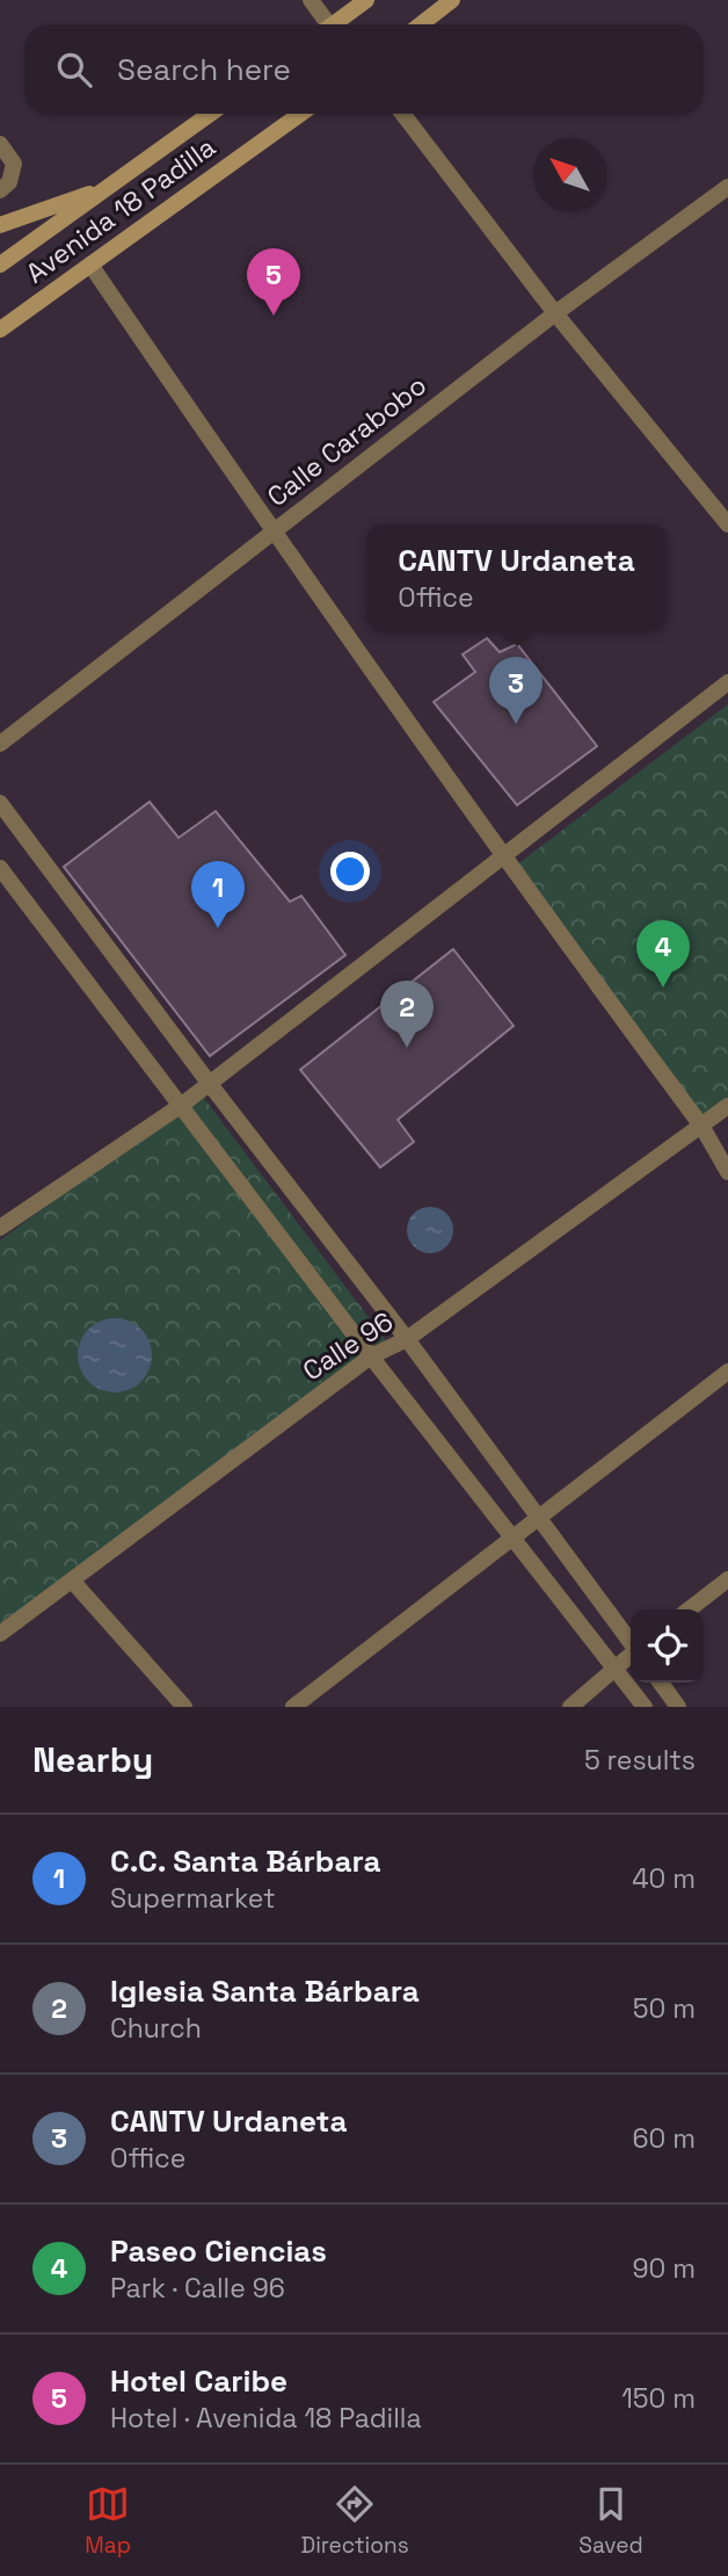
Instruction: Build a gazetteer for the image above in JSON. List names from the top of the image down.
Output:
{
  "streets": {
    "street": ["Avenida 18 Padilla", "Calle Carabobo", "Calle 96"]
  },
  "north": "top left",
  "page": {
    "search": "Search here",
    "pins": [
      "5",
      "3",
      "1",
      "4",
      "2"
    ],
    "popup": ["CANTV Urdaneta", "Office"],
    "heading": ["Nearby", "5 results"],
    "list": [
      {
        "mark": "1",
        "name": "C.C. Santa Bárbara",
        "note": "Supermarket",
        "value": "40 m"
      },
      {
        "mark": "2",
        "name": "Iglesia Santa Bárbara",
        "note": "Church",
        "value": "50 m"
      },
      {
        "mark": "3",
        "name": "CANTV Urdaneta",
        "note": "Office",
        "value": "60 m"
      },
      {
        "mark": "4",
        "name": "Paseo Ciencias",
        "note": "Park · Calle 96",
        "value": "90 m"
      },
      {
        "mark": "5",
        "name": "Hotel Caribe",
        "note": "Hotel · Avenida 18 Padilla",
        "value": "150 m"
      }
    ],
    "nav": ["Map", "Directions", "Saved"]
  }
}
